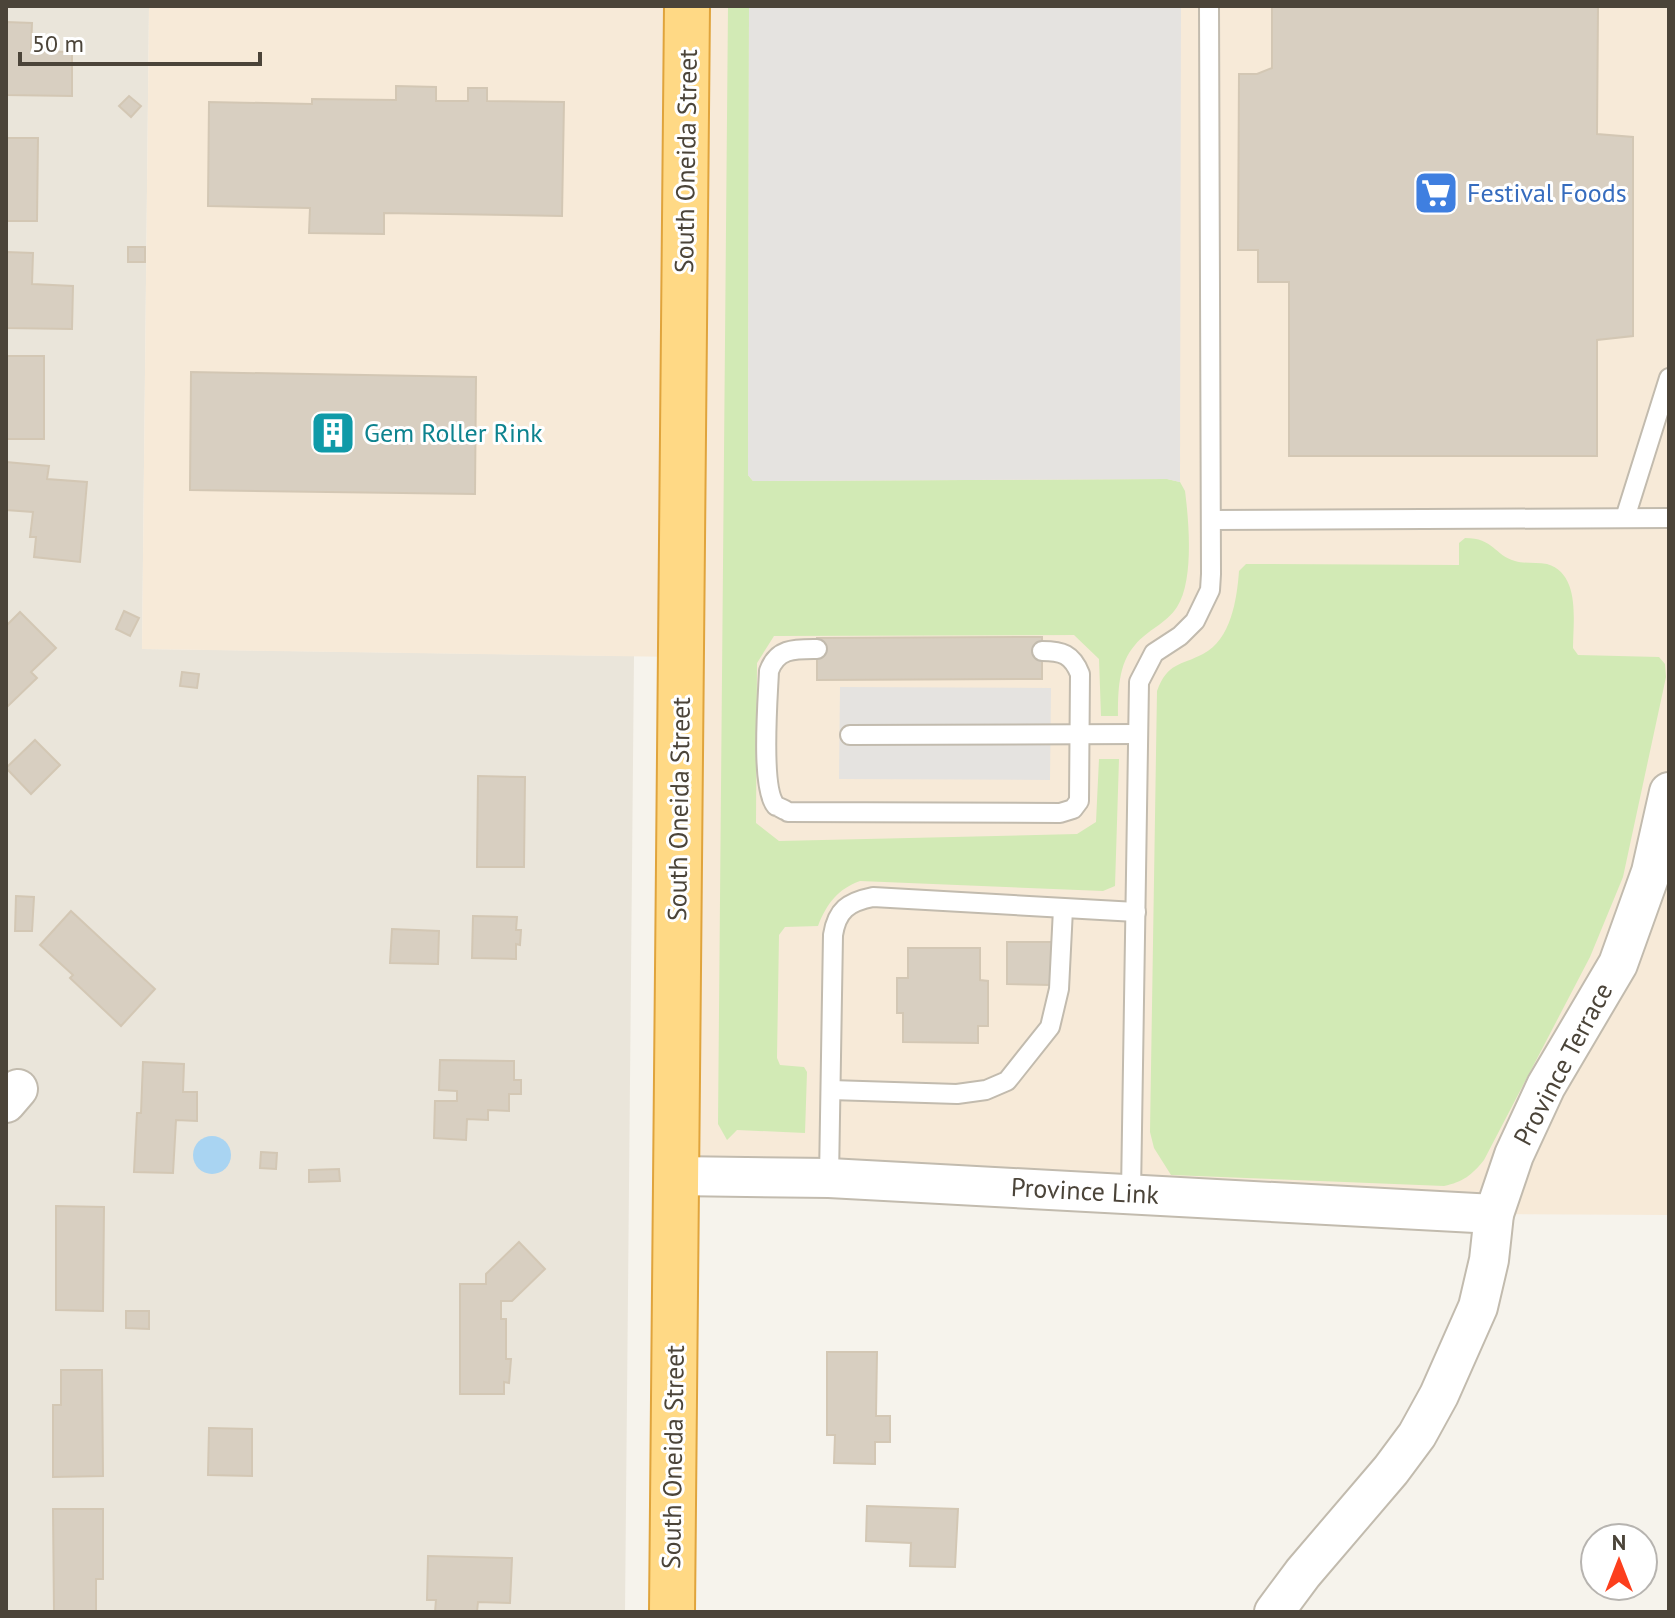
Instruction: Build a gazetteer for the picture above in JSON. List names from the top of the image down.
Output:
{
  "streets": {
    "highway": ["South Oneida Street"],
    "street": ["Province Terrace", "Province Link"]
  },
  "crossings": [
    ["South Oneida Street", "Province Link"],
    ["Province Terrace", "Province Link"]
  ],
  "places": {
    "supermarket": ["Festival Foods"],
    "building": ["Gem Roller Rink"]
  },
  "scale_bar": "50 m",
  "north": "top"
}
